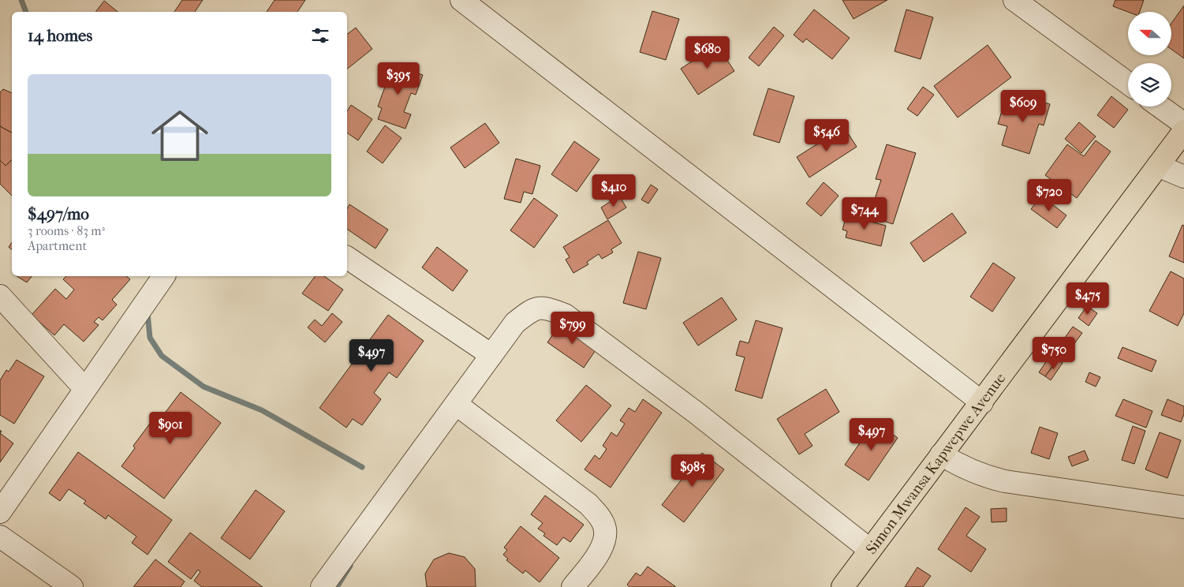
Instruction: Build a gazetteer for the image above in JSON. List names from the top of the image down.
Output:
{
  "streets": {
    "main road": ["Simon Mwansa Kapwepwe Avenue"]
  },
  "north": "left",
  "page": {
    "heading": "14 homes",
    "price": [
      "$680",
      "$395",
      "$609",
      "$546",
      "$410",
      "$720",
      "$744",
      "$475",
      "$799",
      "$750",
      "$497",
      "$901",
      "$497",
      "$985"
    ],
    "list": [
      {
        "name": "$497/mo",
        "note": "3 rooms · 83 m² · Apartment"
      }
    ]
  }
}
